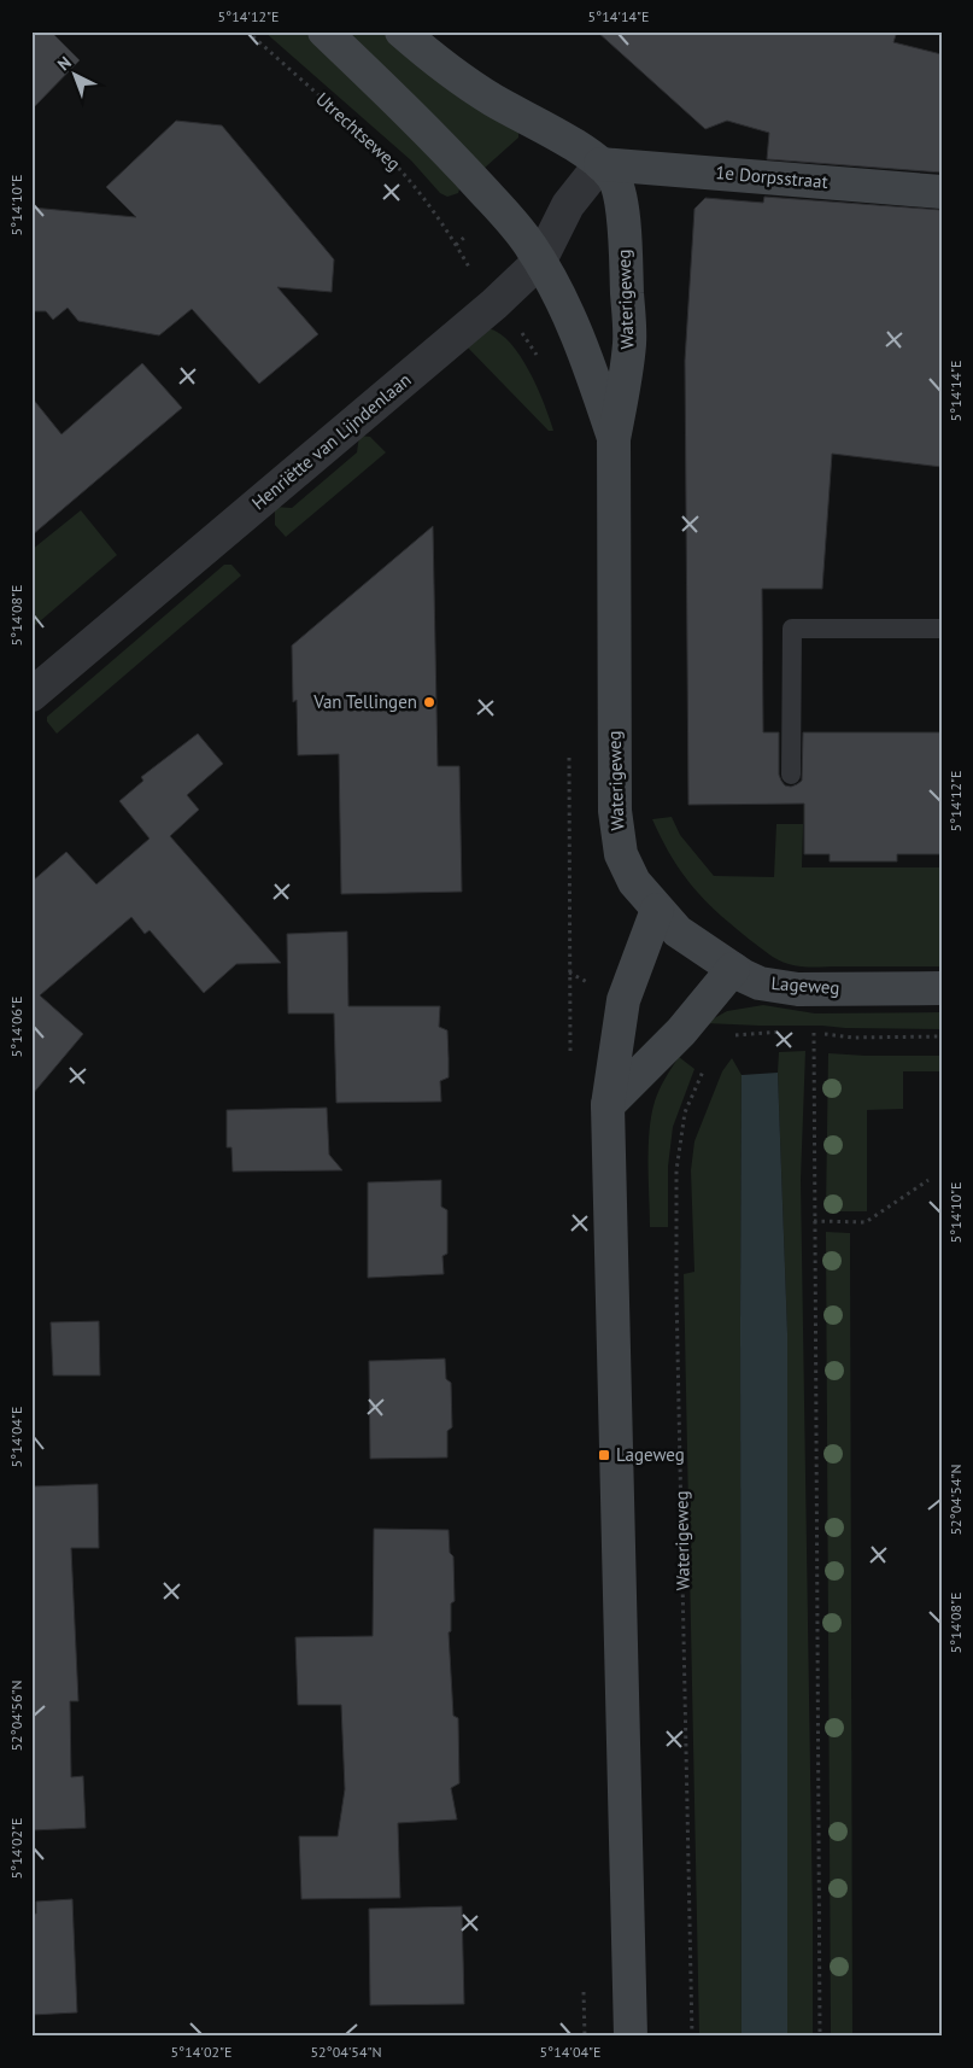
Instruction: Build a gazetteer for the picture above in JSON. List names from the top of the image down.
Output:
{
  "streets": {
    "main road": ["1e Dorpsstraat", "Waterigeweg", "Lageweg"],
    "street": ["Henriëtte van Lijndenlaan"],
    "path": ["Utrechtseweg"]
  },
  "crossings": [
    ["Utrechtseweg", "Henriëtte van Lijndenlaan"],
    ["1e Dorpsstraat", "Waterigeweg"],
    ["1e Dorpsstraat", "Henriëtte van Lijndenlaan"],
    ["Waterigeweg", "Henriëtte van Lijndenlaan"],
    ["Waterigeweg", "Lageweg"]
  ],
  "places": {
    "other": ["Van Tellingen"],
    "transit": ["Lageweg"]
  },
  "north": "top left",
  "coordinates": [
    "5°14'12\"E",
    "5°14'14\"E",
    "5°14'10\"E",
    "5°14'08\"E",
    "5°14'06\"E",
    "5°14'04\"E",
    "52°04'54\"N",
    "52°04'56\"N",
    "5°14'02\"E"
  ]
}
